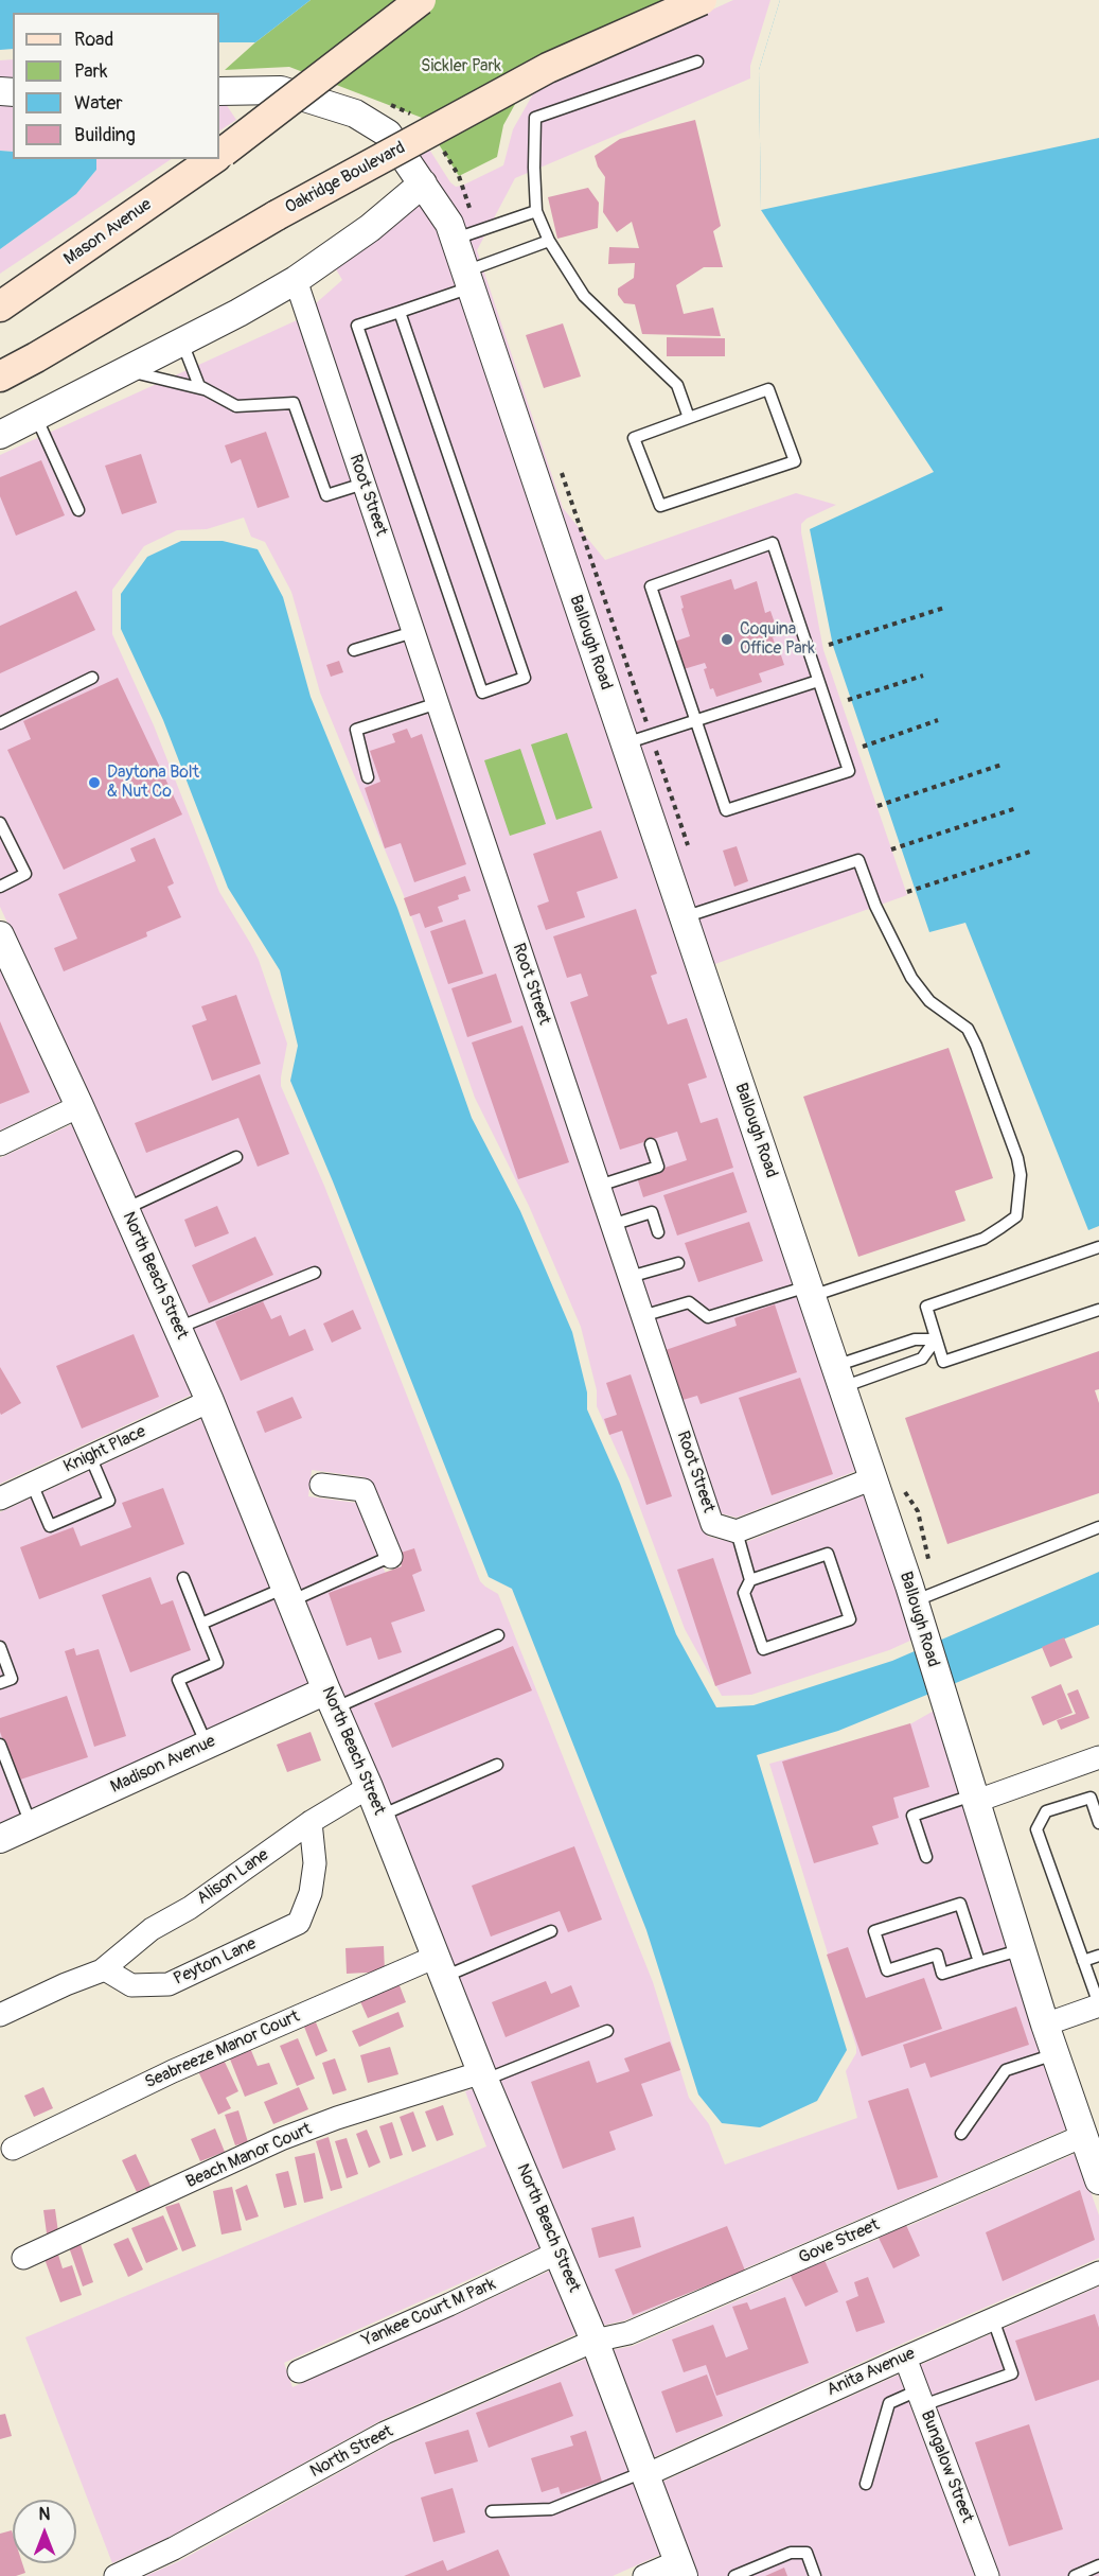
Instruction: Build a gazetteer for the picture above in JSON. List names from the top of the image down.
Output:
{
  "streets": {
    "main road": ["Oakridge Boulevard", "Mason Avenue"],
    "street": [
      "Root Street",
      "Ballough Road",
      "North Beach Street",
      "Knight Place",
      "Madison Avenue",
      "Alison Lane",
      "Peyton Lane",
      "Seabreeze Manor Court",
      "Beach Manor Court",
      "Gove Street",
      "Yankee Court M Park",
      "Anita Avenue",
      "North Street",
      "Bungalow Street"
    ]
  },
  "crossings": [
    ["Ballough Road", "Gove Street"],
    ["North Beach Street", "Knight Place"],
    ["North Beach Street", "Madison Avenue"],
    ["North Beach Street", "Alison Lane"],
    ["North Beach Street", "Seabreeze Manor Court"],
    ["North Beach Street", "Beach Manor Court"],
    ["North Beach Street", "Gove Street"],
    ["North Beach Street", "Yankee Court M Park"],
    ["North Beach Street", "Anita Avenue"],
    ["North Beach Street", "North Street"],
    ["Alison Lane", "Peyton Lane"],
    ["Gove Street", "North Street"],
    ["Anita Avenue", "Bungalow Street"]
  ],
  "parks": ["Sickler Park"],
  "places": ["Coquina Office Park", "Daytona Bolt & Nut Co"],
  "legend": [
    "Road",
    "Park",
    "Water",
    "Building"
  ],
  "north": "top"
}
